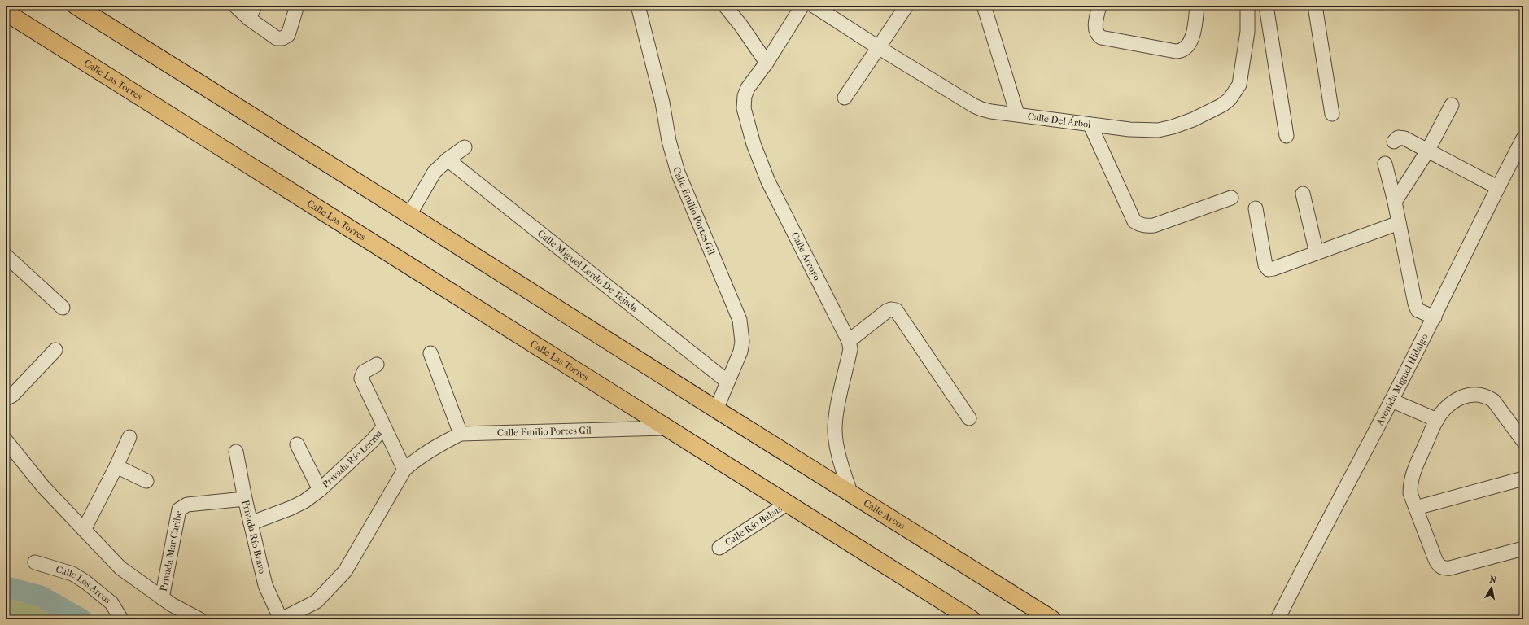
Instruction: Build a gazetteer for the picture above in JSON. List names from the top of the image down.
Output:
{
  "streets": {
    "main road": ["Calle Las Torres", "Calle Arcos"],
    "street": [
      "Calle Del Árbol",
      "Calle Emilio Portes Gil",
      "Calle Arroyo",
      "Calle Miguel Lerdo De Tejada",
      "Avenida Miguel Hidalgo",
      "Privada Río Lerma",
      "Calle Río Balsas",
      "Privada Río Bravo",
      "Privada Mar Caribe",
      "Calle Los Arcos"
    ]
  },
  "crossings": [
    ["Calle Las Torres", "Calle Emilio Portes Gil"],
    ["Calle Emilio Portes Gil", "Calle Miguel Lerdo De Tejada"],
    ["Calle Emilio Portes Gil", "Calle Arcos"],
    ["Privada Río Lerma", "Privada Río Bravo"],
    ["Privada Río Bravo", "Privada Mar Caribe"]
  ],
  "north": "top"
}
